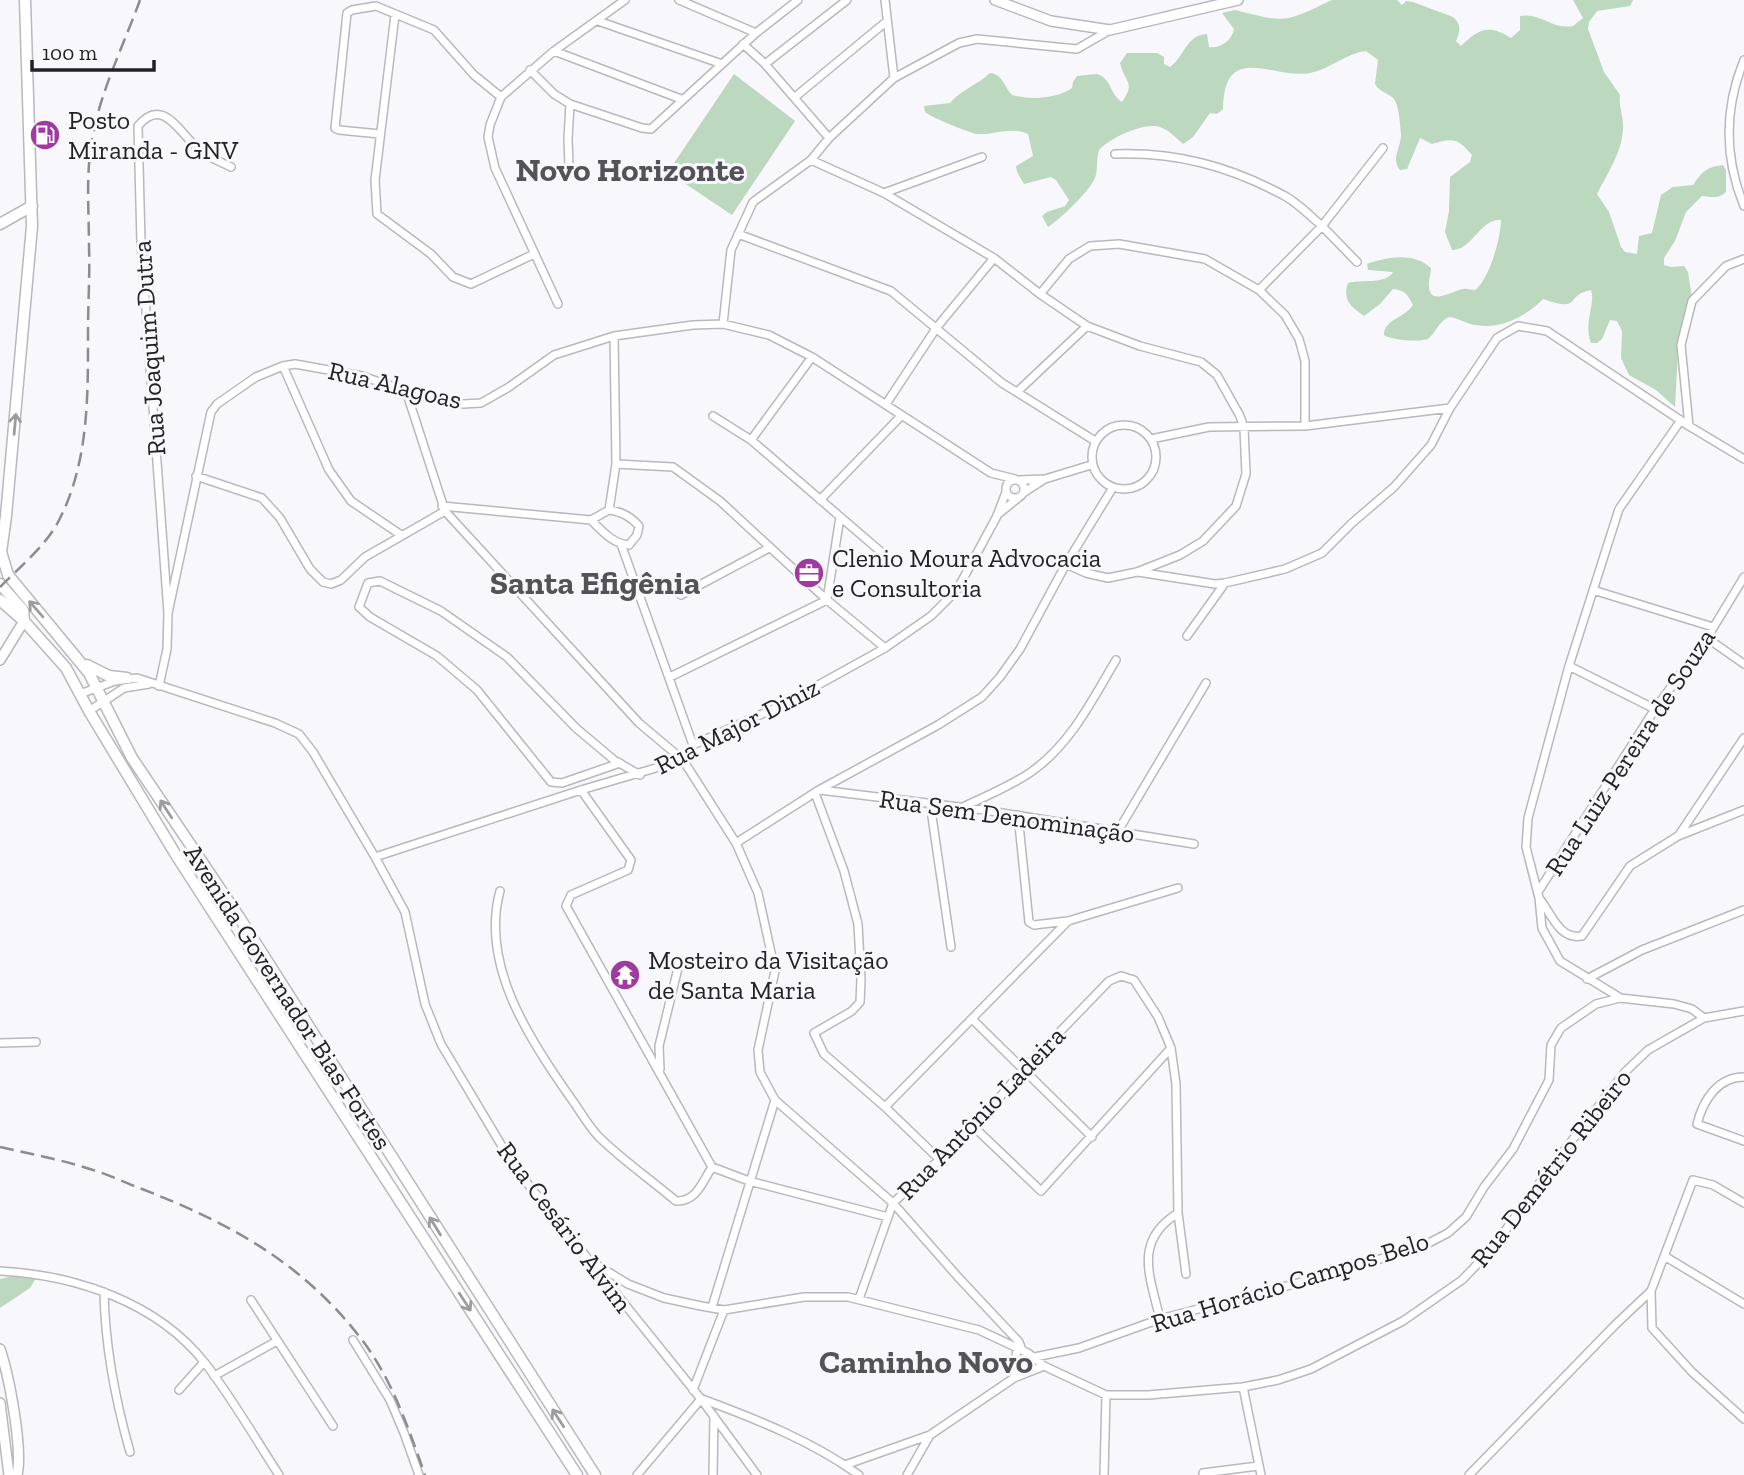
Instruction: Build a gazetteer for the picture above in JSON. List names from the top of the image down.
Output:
{
  "streets": {
    "main road": ["Avenida Governador Bias Fortes"],
    "street": [
      "Rua Joaquim Dutra",
      "Rua Alagoas",
      "Rua Major Diniz",
      "Rua Luiz Pereira de Souza",
      "Rua Sem Denominação",
      "Rua Antônio Ladeira",
      "Rua Demétrio Ribeiro",
      "Rua Cesário Alvim",
      "Rua Horácio Campos Belo"
    ]
  },
  "crossings": [
    ["Rua Joaquim Dutra", "Rua Alagoas"],
    ["Rua Joaquim Dutra", "Rua Cesário Alvim"],
    ["Rua Alagoas", "Rua Major Diniz"],
    ["Rua Major Diniz", "Rua Cesário Alvim"],
    ["Rua Demétrio Ribeiro", "Rua Horácio Campos Belo"]
  ],
  "districts": ["Novo Horizonte", "Santa Efigênia", "Caminho Novo"],
  "places": {
    "fuel station": ["Posto Miranda - GNV"],
    "office": ["Clenio Moura Advocacia e Consultoria"],
    "temple": ["Mosteiro da Visitação de Santa Maria"]
  },
  "scale_bar": "100 m"
}
